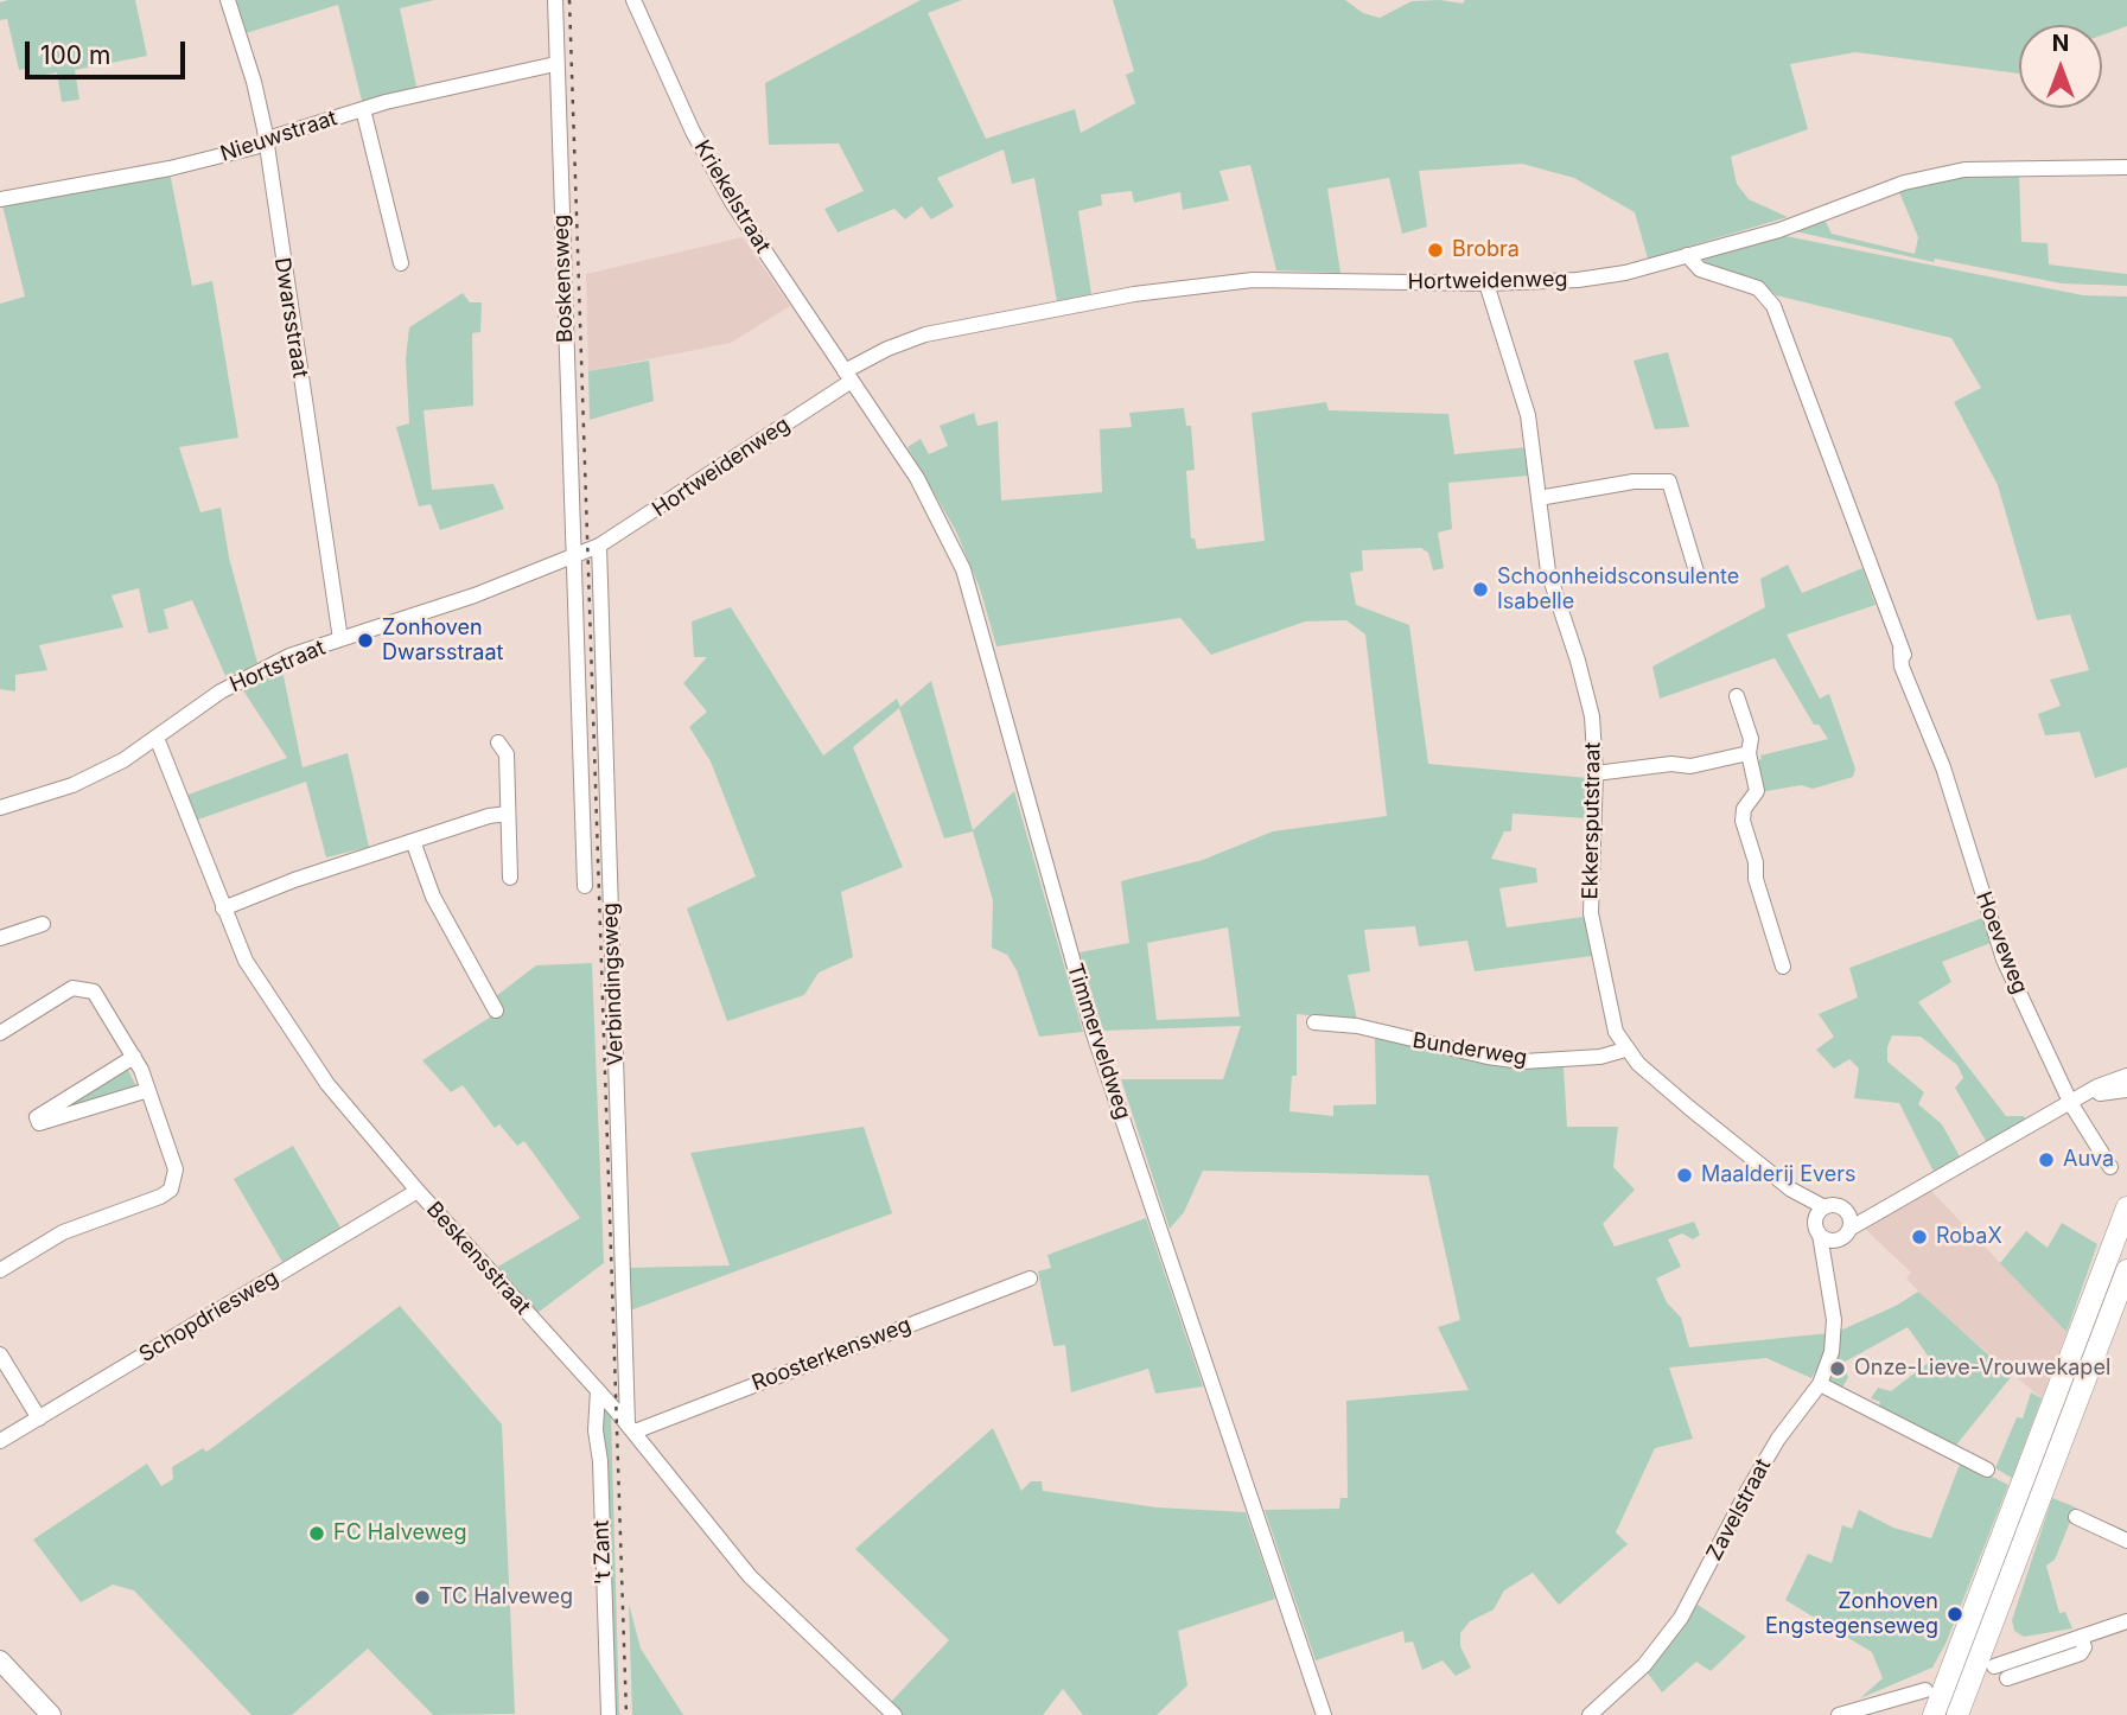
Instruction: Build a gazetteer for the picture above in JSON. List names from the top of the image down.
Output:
{
  "streets": {
    "street": [
      "Nieuwstraat",
      "Kriekelstraat",
      "Boskensweg",
      "Hortweidenweg",
      "Dwarsstraat",
      "Hortstraat",
      "Ekkersputstraat",
      "Hoeveweg",
      "Verbindingsweg",
      "Timmerveldweg",
      "Bunderweg",
      "Beskensstraat",
      "Schopdriesweg",
      "Roosterkensweg",
      "Zavelstraat",
      "'t Zant"
    ]
  },
  "crossings": [
    ["Nieuwstraat", "Boskensweg"],
    ["Nieuwstraat", "Dwarsstraat"],
    ["Kriekelstraat", "Hortweidenweg"],
    ["Kriekelstraat", "Timmerveldweg"],
    ["Boskensweg", "Hortstraat"],
    ["Hortweidenweg", "Hortstraat"],
    ["Hortweidenweg", "Ekkersputstraat"],
    ["Hortweidenweg", "Hoeveweg"],
    ["Hortweidenweg", "Verbindingsweg"],
    ["Hortweidenweg", "Timmerveldweg"],
    ["Dwarsstraat", "Hortstraat"],
    ["Hortstraat", "Verbindingsweg"],
    ["Hortstraat", "Beskensstraat"],
    ["Ekkersputstraat", "Bunderweg"],
    ["Ekkersputstraat", "Zavelstraat"],
    ["Verbindingsweg", "Beskensstraat"],
    ["Verbindingsweg", "Roosterkensweg"],
    ["Beskensstraat", "Schopdriesweg"],
    ["Beskensstraat", "Roosterkensweg"],
    ["Beskensstraat", "'t Zant"]
  ],
  "places": [
    "Brobra",
    "Schoonheidsconsulente Isabelle",
    "Zonhoven Dwarsstraat",
    "Auva",
    "Maalderij Evers",
    "RobaX",
    "Onze-Lieve-Vrouwekapel",
    "FC Halveweg",
    "TC Halveweg",
    "Zonhoven Engstegenseweg"
  ],
  "scale_bar": "100 m",
  "north": "top"
}
